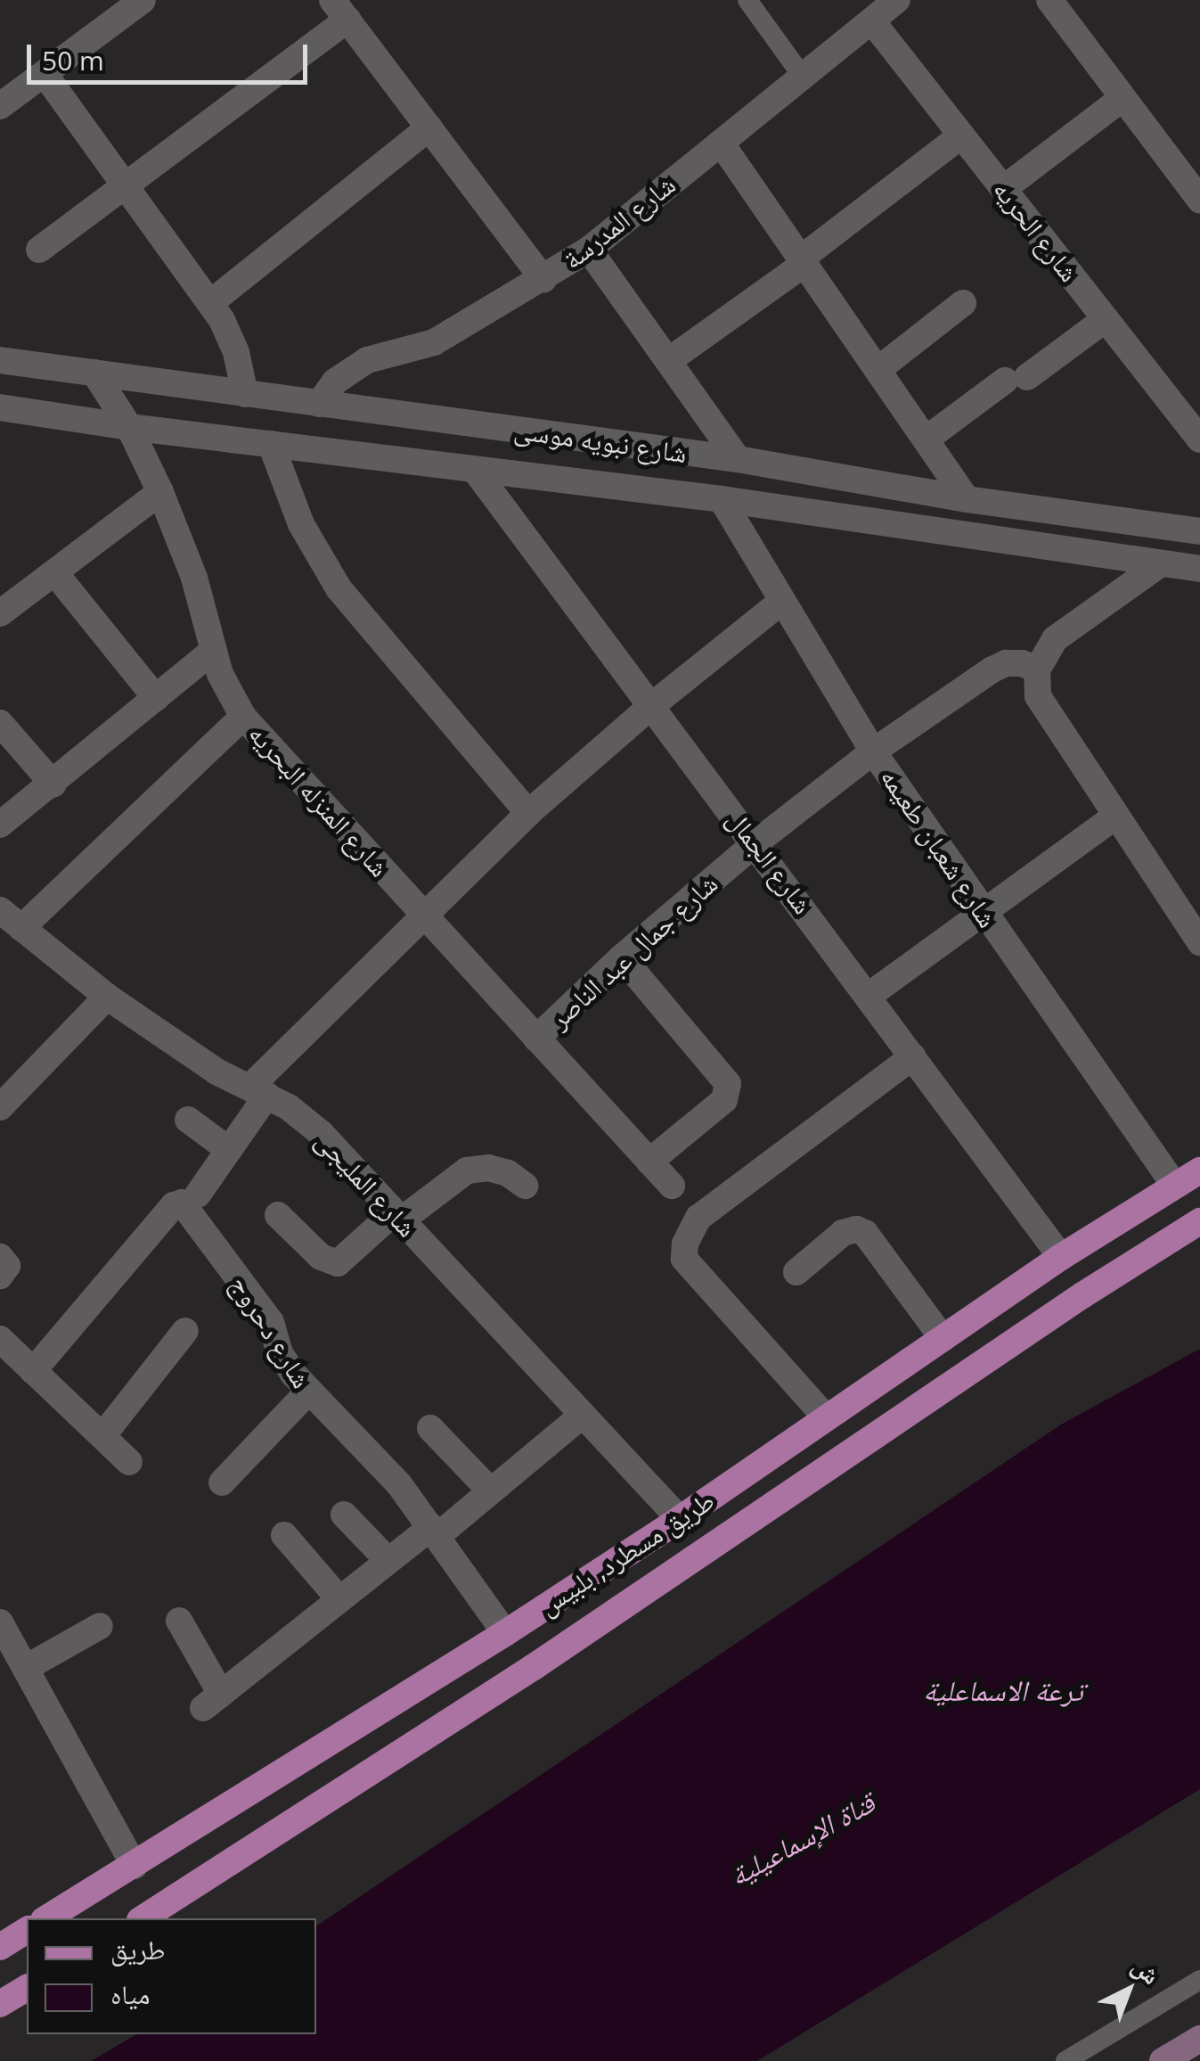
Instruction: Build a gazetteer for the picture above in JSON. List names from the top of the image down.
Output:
{
  "streets": {
    "main road": ["طريق مسطرد, بلبيس"],
    "street": [
      "شارع المدرسة",
      "شارع الحريه",
      "شارع نبويه موسى",
      "شارع المنزله البحريه",
      "شارع شعبان طعيمه",
      "شارع الجمال",
      "شارع جمال عبد الناصر",
      "شارع المليجى",
      "شارع دحروج"
    ]
  },
  "crossings": [
    ["شارع المدرسة", "شارع الحريه"],
    ["شارع المدرسة", "شارع نبويه موسى"],
    ["شارع نبويه موسى", "شارع المنزله البحريه"],
    ["شارع نبويه موسى", "شارع شعبان طعيمه"],
    ["شارع نبويه موسى", "شارع الجمال"],
    ["شارع المنزله البحريه", "شارع جمال عبد الناصر"],
    ["شارع شعبان طعيمه", "شارع جمال عبد الناصر"],
    ["شارع شعبان طعيمه", "طريق مسطرد, بلبيس"],
    ["شارع الجمال", "شارع جمال عبد الناصر"],
    ["شارع الجمال", "طريق مسطرد, بلبيس"],
    ["شارع المليجى", "طريق مسطرد, بلبيس"],
    ["شارع دحروج", "طريق مسطرد, بلبيس"]
  ],
  "water": ["ترعة الاسماعلية", "قناة الإسماعيلية"],
  "legend": ["طريق", "مياه"],
  "scale_bar": "50 m",
  "north": "top right"
}
